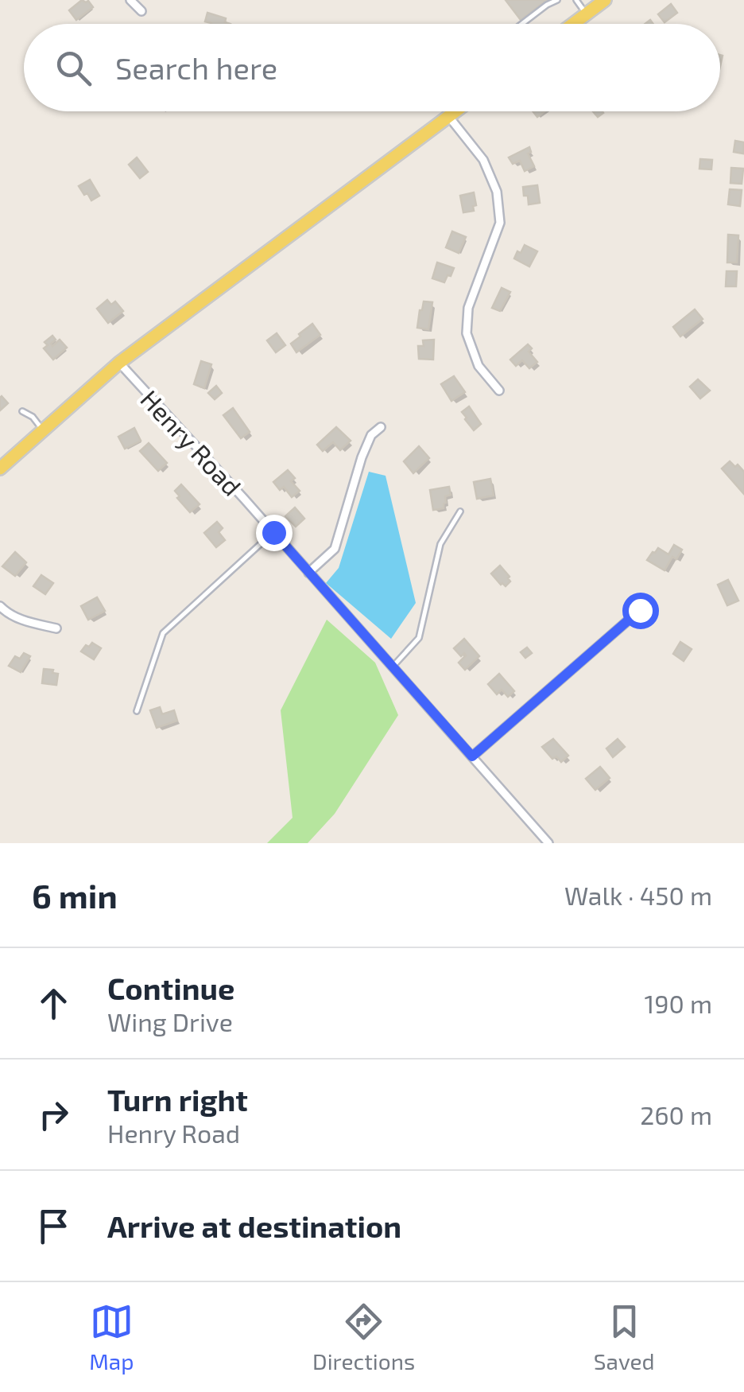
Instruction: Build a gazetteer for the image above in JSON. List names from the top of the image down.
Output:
{
  "streets": {
    "street": ["Henry Road"]
  },
  "page": {
    "search": "Search here",
    "heading": ["6 min", "Walk · 450 m"],
    "list": [
      ["Continue", "Wing Drive", "190 m"],
      ["Turn right", "Henry Road", "260 m"],
      "Arrive at destination"
    ],
    "nav": ["Map", "Directions", "Saved"]
  }
}
